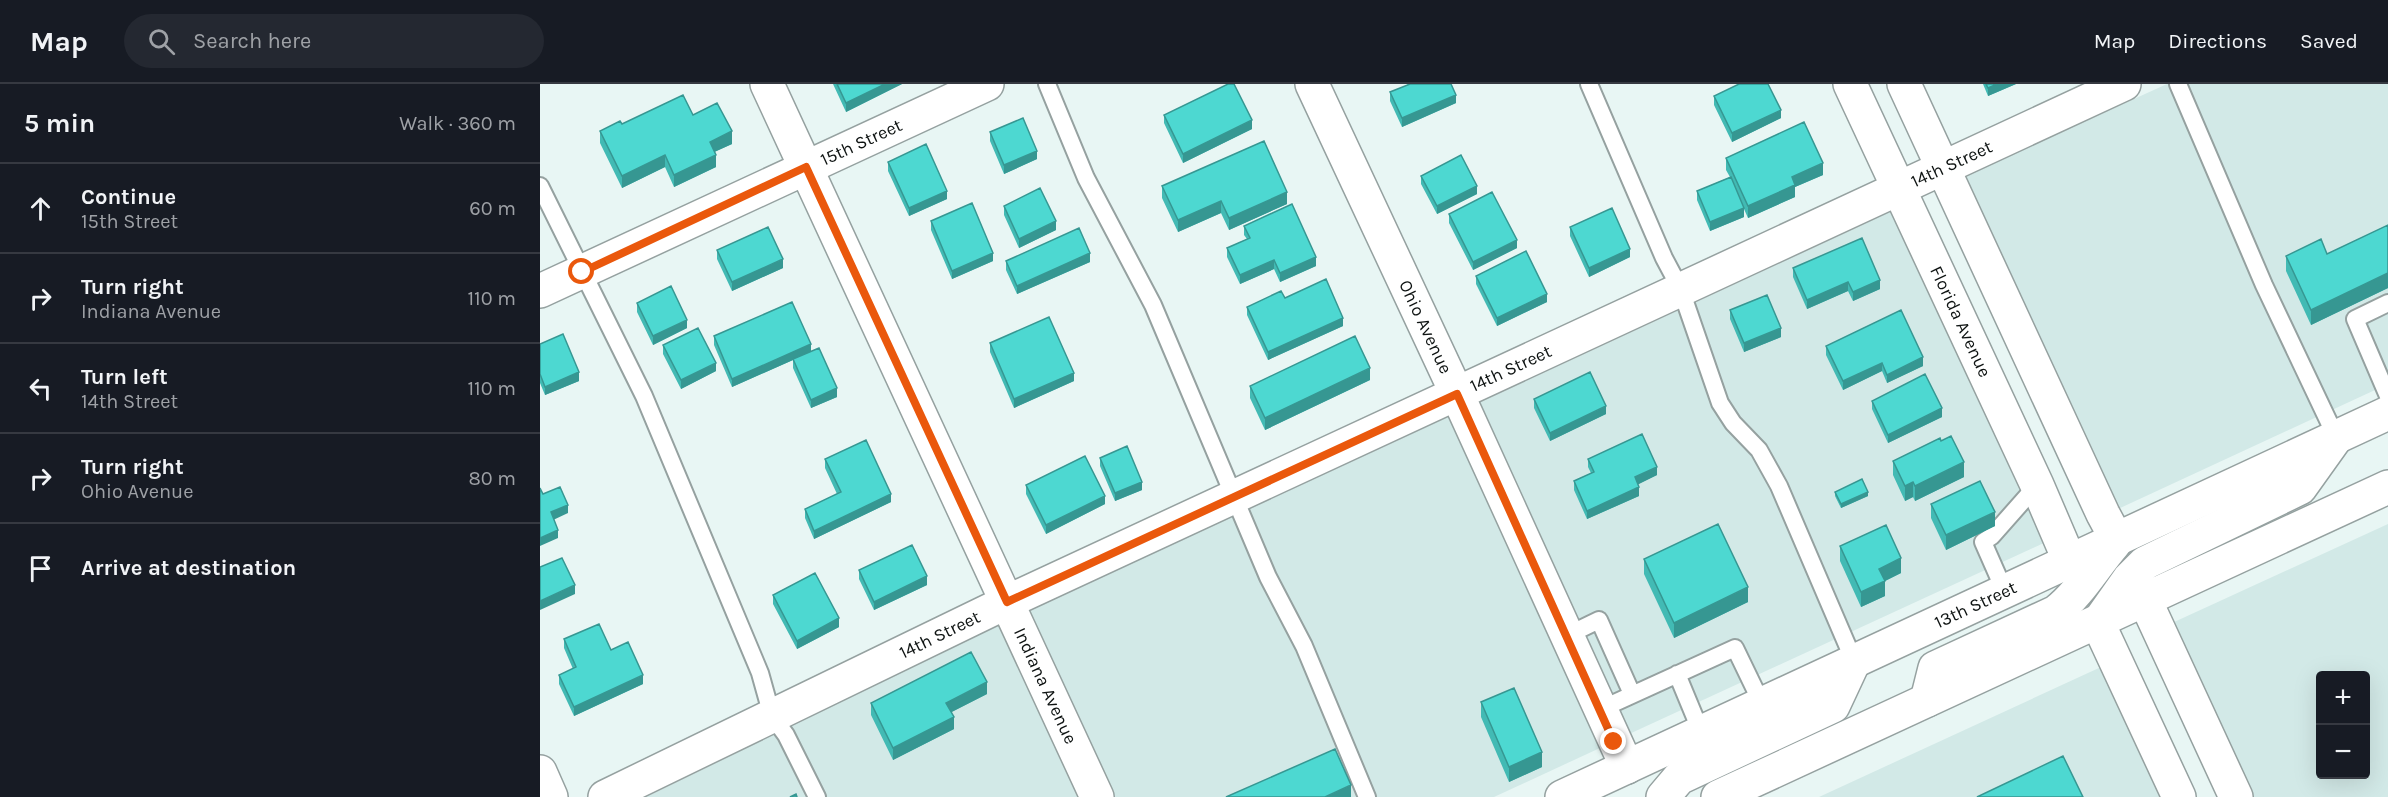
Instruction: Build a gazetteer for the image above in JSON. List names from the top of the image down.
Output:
{
  "streets": {
    "main road": [
      "15th Street",
      "14th Street",
      "Florida Avenue",
      "Ohio Avenue",
      "13th Street",
      "Indiana Avenue"
    ]
  },
  "crossings": [
    ["15th Street", "Indiana Avenue"],
    ["14th Street", "Florida Avenue"],
    ["14th Street", "Ohio Avenue"],
    ["14th Street", "Indiana Avenue"],
    ["Florida Avenue", "13th Street"],
    ["Ohio Avenue", "13th Street"]
  ],
  "page": {
    "header": "Map",
    "search": "Search here",
    "nav": ["Map", "Directions", "Saved"],
    "heading": ["5 min", "Walk · 360 m"],
    "list": [
      ["Continue", "15th Street", "60 m"],
      ["Turn right", "Indiana Avenue", "110 m"],
      ["Turn left", "14th Street", "110 m"],
      ["Turn right", "Ohio Avenue", "80 m"],
      "Arrive at destination"
    ],
    "map_buttons": ["+", "−"]
  }
}
